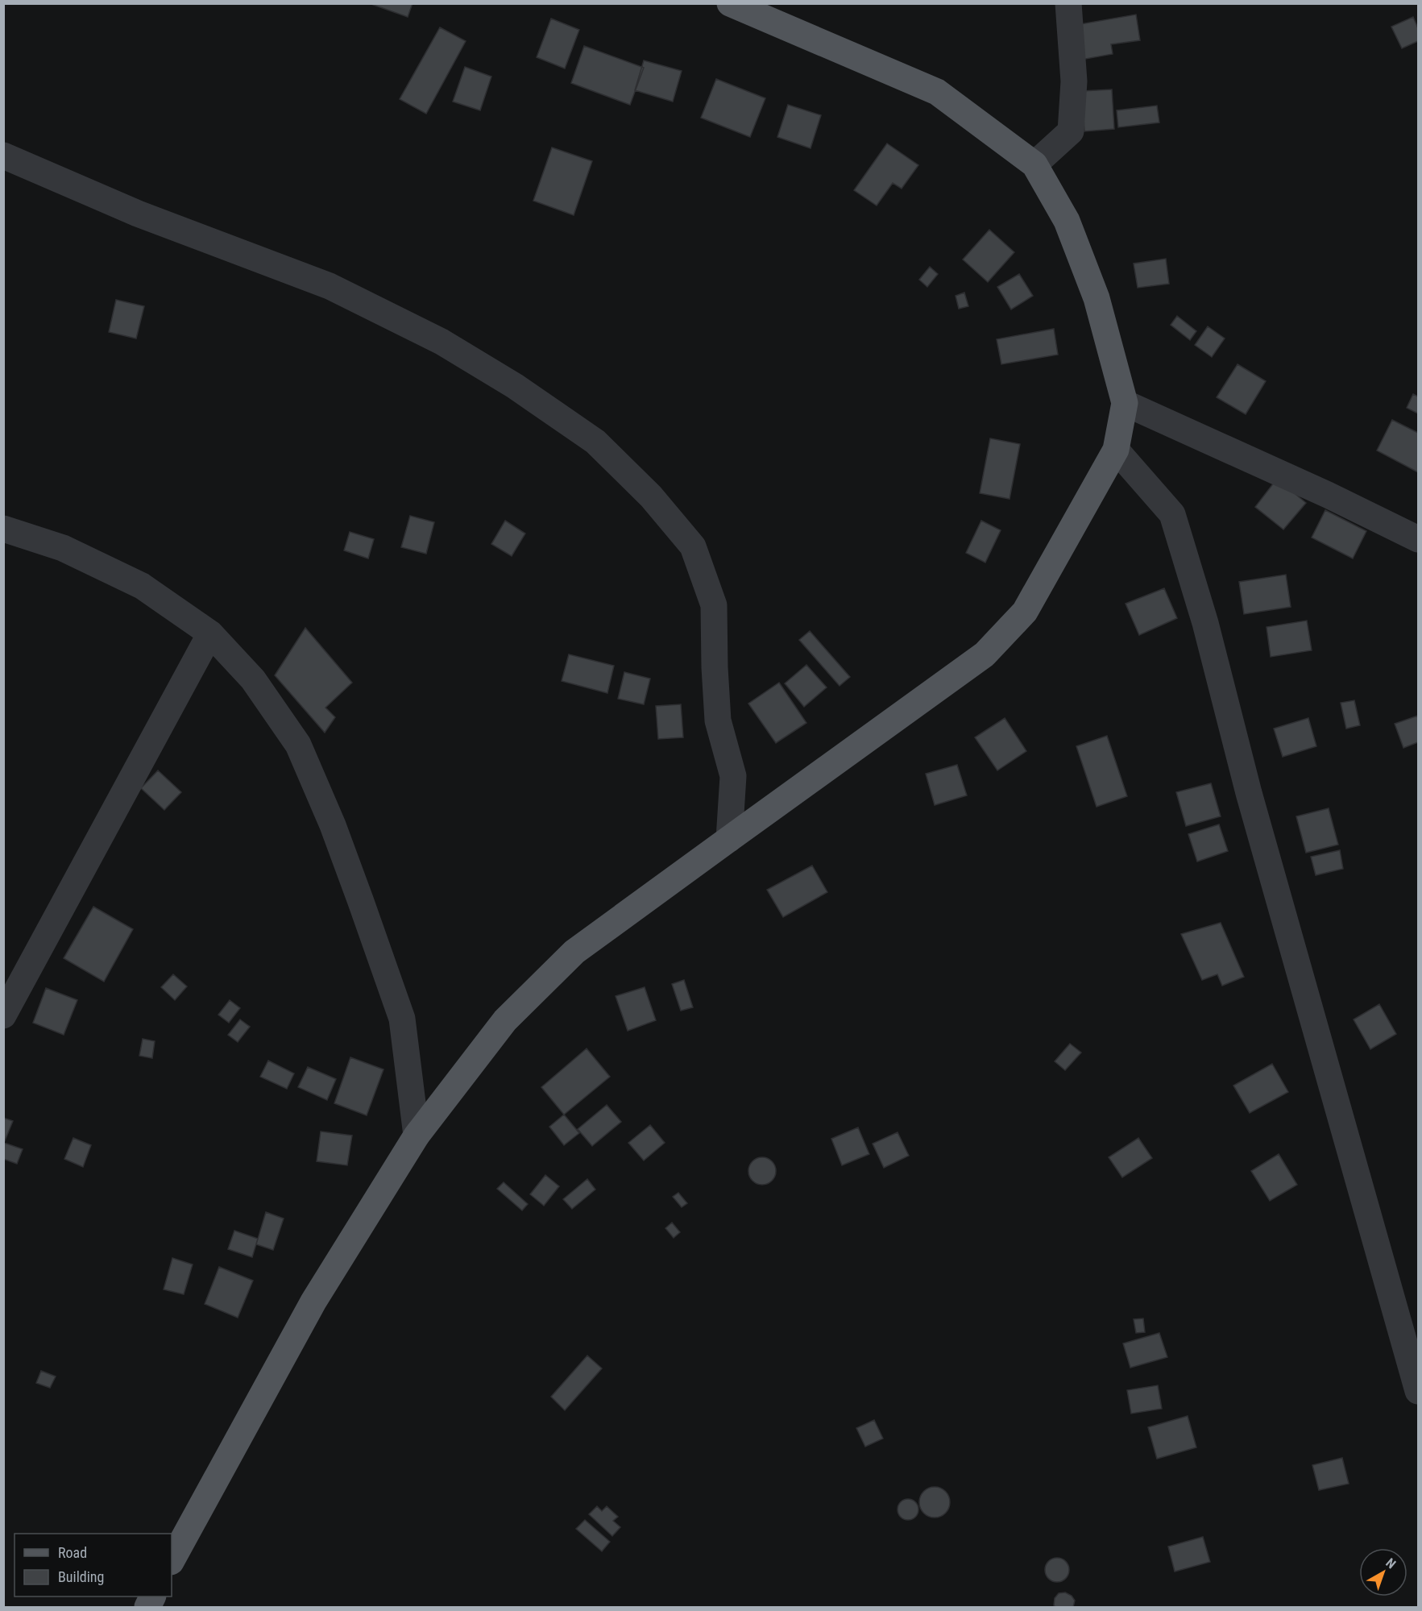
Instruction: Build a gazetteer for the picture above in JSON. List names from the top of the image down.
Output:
{
  "legend": ["Road", "Building"],
  "north": "top right"
}
